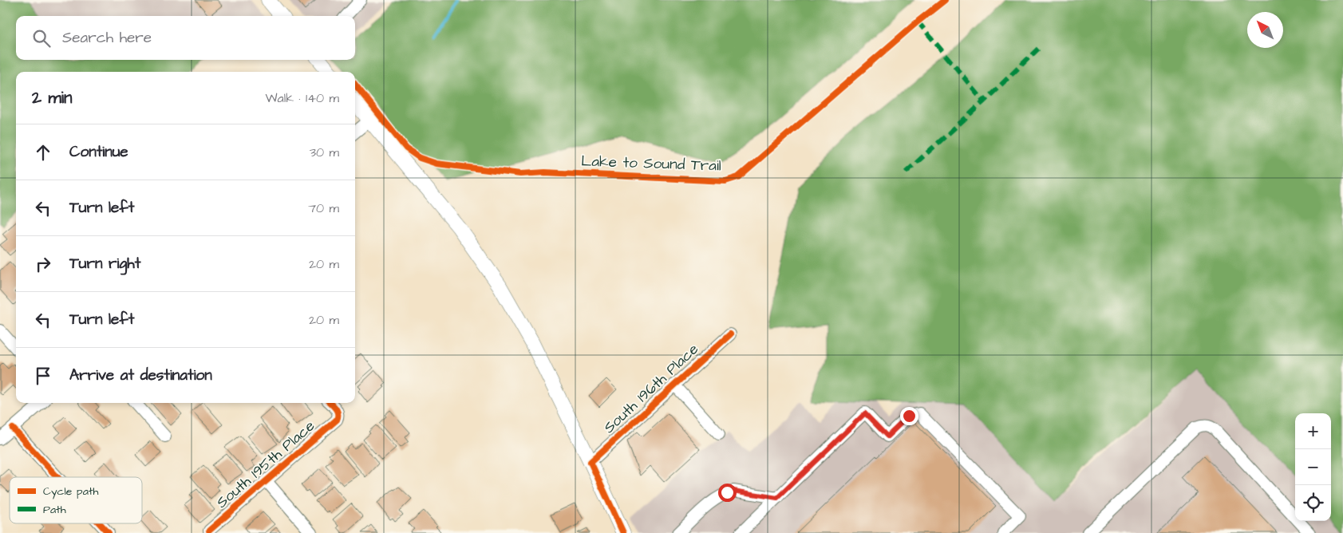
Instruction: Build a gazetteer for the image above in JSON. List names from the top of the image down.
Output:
{
  "streets": {
    "street": ["South 196th Place", "South 195th Place"],
    "cycle path": ["Lake to Sound Trail"]
  },
  "legend": ["Cycle path", "Path"],
  "north": "top left",
  "page": {
    "search": "Search here",
    "heading": ["2 min", "Walk · 140 m"],
    "list": [
      ["Continue", "30 m"],
      ["Turn left", "70 m"],
      ["Turn right", "20 m"],
      ["Turn left", "20 m"],
      "Arrive at destination"
    ],
    "map_buttons": ["+", "−"]
  }
}
